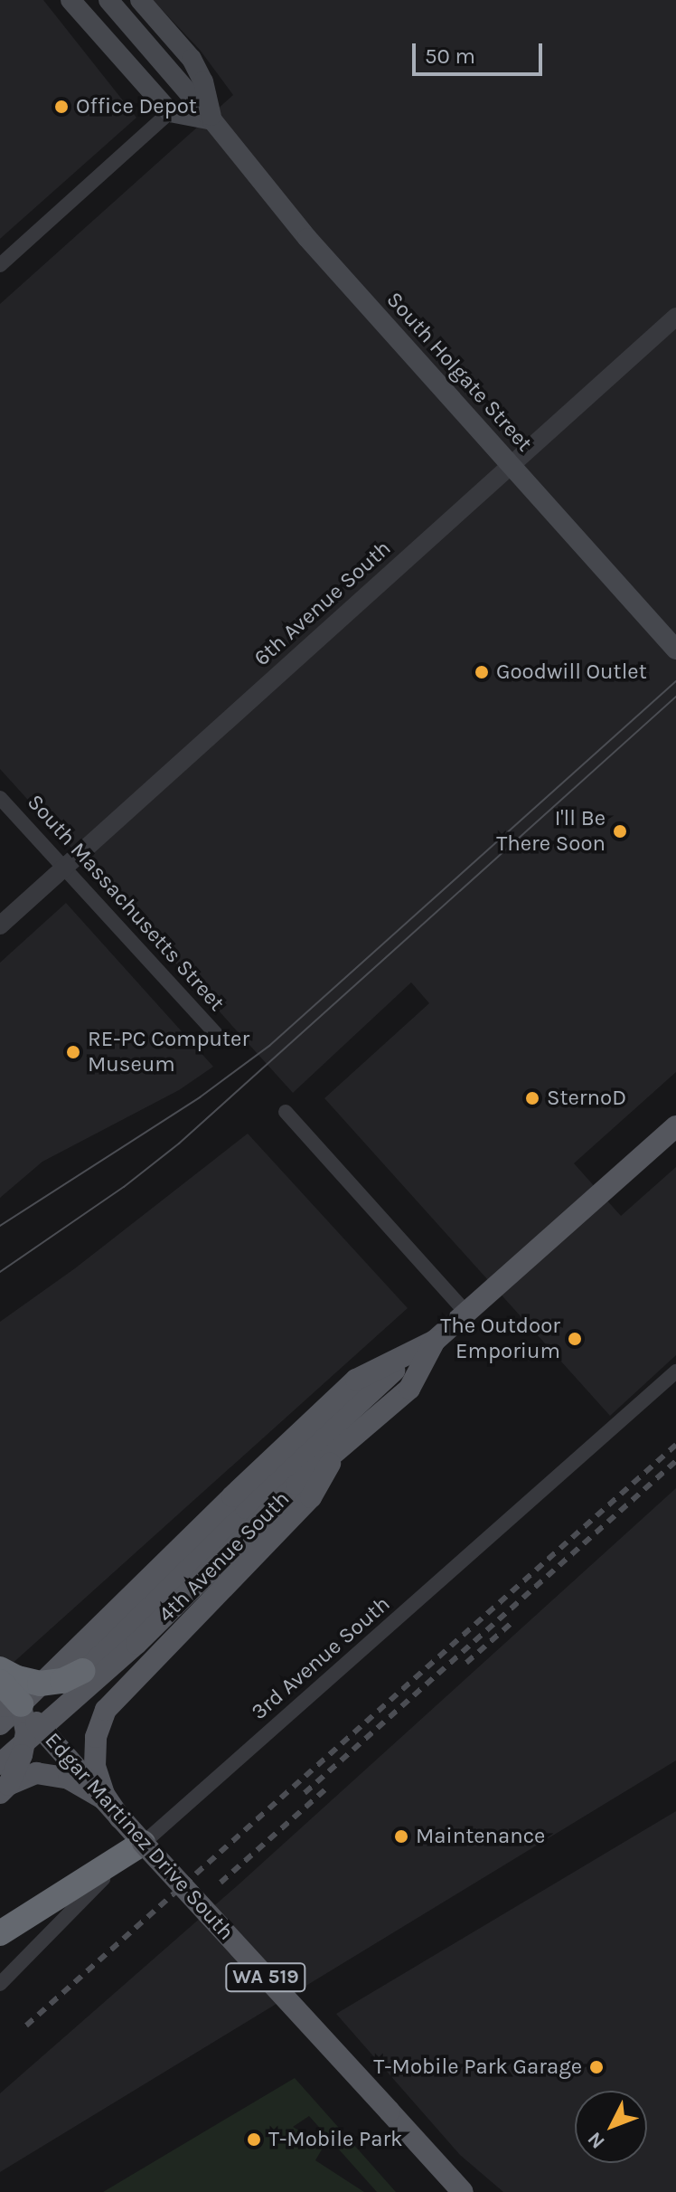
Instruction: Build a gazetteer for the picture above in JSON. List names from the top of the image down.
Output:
{
  "streets": {
    "main road": [
      "South Holgate Street",
      "4th Avenue South",
      "Edgar Martinez Drive South",
      "WA 519"
    ],
    "street": ["6th Avenue South", "South Massachusetts Street", "3rd Avenue South"]
  },
  "crossings": [
    ["South Holgate Street", "6th Avenue South"],
    ["6th Avenue South", "South Massachusetts Street"]
  ],
  "places": [
    "Office Depot",
    "Goodwill Outlet",
    "I'll Be There Soon",
    "RE-PC Computer Museum",
    "SternoD",
    "The Outdoor Emporium",
    "Maintenance",
    "T-Mobile Park Garage",
    "T-Mobile Park"
  ],
  "scale_bar": "50 m",
  "north": "bottom left"
}
